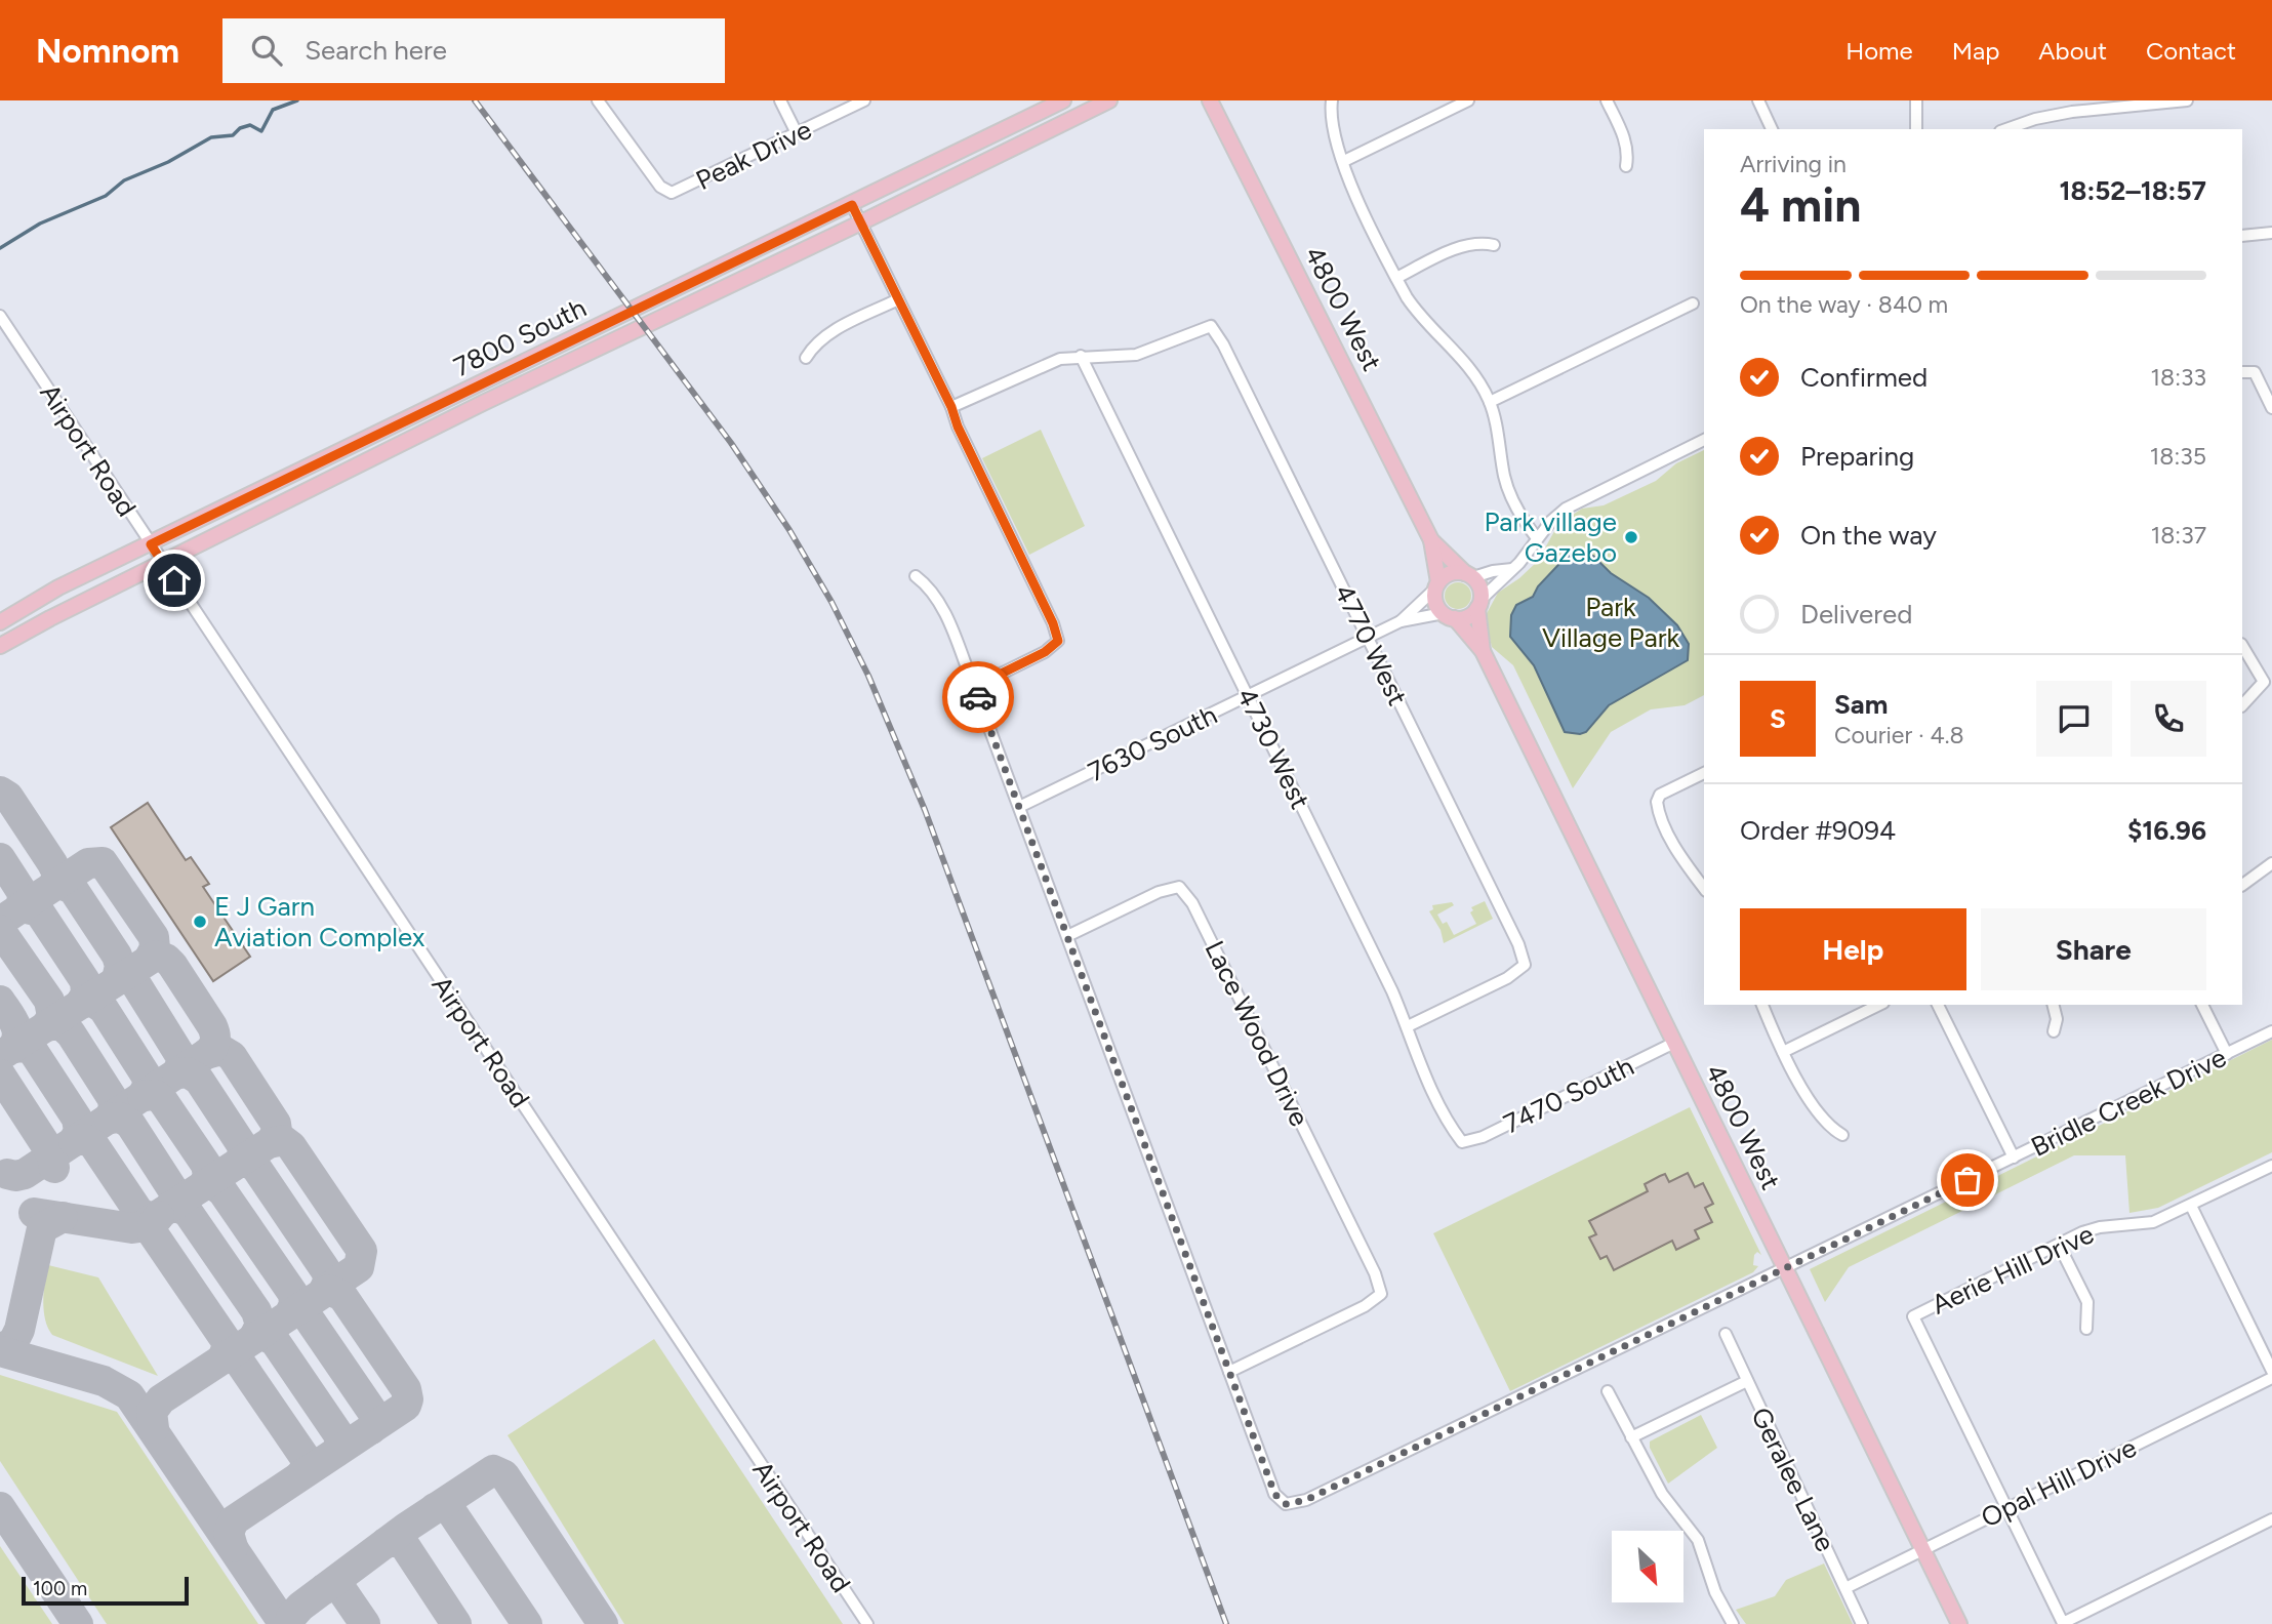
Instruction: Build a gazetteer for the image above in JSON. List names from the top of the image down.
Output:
{
  "streets": {
    "main road": ["4800 West", "7800 South"],
    "street": [
      "Peak Drive",
      "Airport Road",
      "4770 West",
      "7630 South",
      "4730 West",
      "Lace Wood Drive",
      "7470 South",
      "Bridle Creek Drive",
      "Aerie Hill Drive",
      "Geralee Lane",
      "Opal Hill Drive"
    ]
  },
  "crossings": [
    ["4800 West", "7630 South"],
    ["4800 West", "7470 South"],
    ["4800 West", "Bridle Creek Drive"],
    ["4800 West", "Opal Hill Drive"],
    ["7800 South", "Airport Road"],
    ["4770 West", "7630 South"],
    ["4770 West", "4730 West"],
    ["7630 South", "4730 West"],
    ["4730 West", "7470 South"],
    ["Lace Wood Drive", "Bridle Creek Drive"],
    ["Aerie Hill Drive", "Opal Hill Drive"],
    ["Geralee Lane", "Opal Hill Drive"]
  ],
  "parks": ["Park Village Park"],
  "places": ["Park village Gazebo", "E J Garn Aviation Complex"],
  "scale_bar": "100 m",
  "north": "bottom right",
  "page": {
    "header": "Nomnom",
    "search": "Search here",
    "nav": [
      "Home",
      "Map",
      "About",
      "Contact"
    ],
    "heading": ["4 min", "Arriving in", "18:52–18:57"],
    "panel": [
      "Sam",
      "Courier · 4.8",
      "Order #9094",
      "$16.96"
    ],
    "bar": "On the way · 840 m",
    "list": [
      ["Confirmed", "18:33"],
      ["Preparing", "18:35"],
      ["On the way", "18:37"],
      "Delivered"
    ],
    "round": "S",
    "buttons": ["Help", "Share"],
    "scale": "100 m"
  }
}
